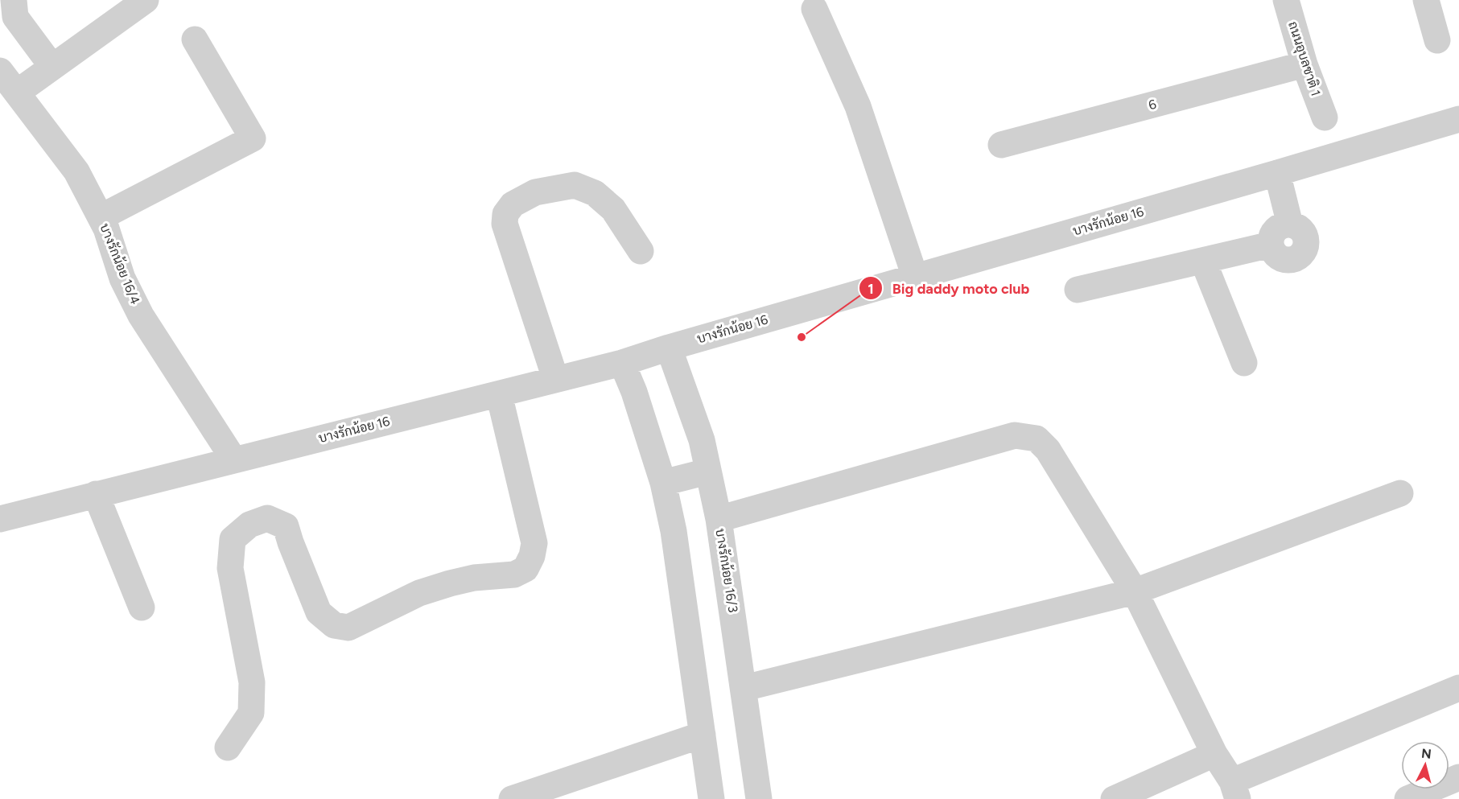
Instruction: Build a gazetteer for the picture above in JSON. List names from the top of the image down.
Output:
{
  "streets": {
    "street": [
      "ถนนอุบลชาติ 1",
      "6",
      "บางรักน้อย 16",
      "บางรักน้อย 16/4",
      "บางรักน้อย 16/3"
    ]
  },
  "crossings": [
    ["ถนนอุบลชาติ 1", "6"],
    ["บางรักน้อย 16", "บางรักน้อย 16/4"],
    ["บางรักน้อย 16", "บางรักน้อย 16/3"]
  ],
  "places": ["Big daddy moto club"],
  "north": "top"
}
